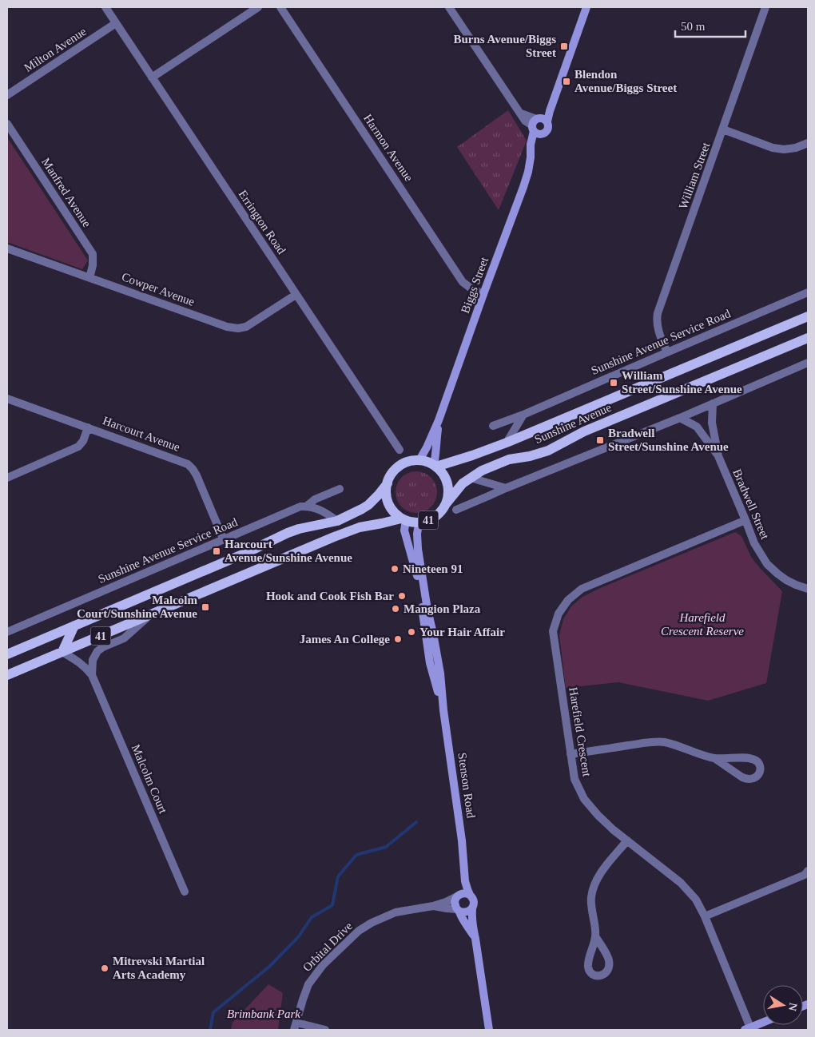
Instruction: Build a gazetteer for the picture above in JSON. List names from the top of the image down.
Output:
{
  "streets": {
    "main road": ["Sunshine Avenue", "41"],
    "street": [
      "Milton Avenue",
      "Harmon Avenue",
      "William Street",
      "Manfred Avenue",
      "Errington Road",
      "Biggs Street",
      "Cowper Avenue",
      "Sunshine Avenue Service Road",
      "Harcourt Avenue",
      "Bradwell Street",
      "Harefield Crescent",
      "Malcolm Court",
      "Stenson Road",
      "Orbital Drive"
    ]
  },
  "crossings": [
    ["Milton Avenue", "Errington Road"],
    ["Harmon Avenue", "Biggs Street"],
    ["William Street", "Sunshine Avenue Service Road"],
    ["Manfred Avenue", "Cowper Avenue"],
    ["Errington Road", "Cowper Avenue"],
    ["Biggs Street", "Sunshine Avenue"],
    ["Biggs Street", "41"],
    ["Biggs Street", "Stenson Road"],
    ["Sunshine Avenue Service Road", "Harcourt Avenue"],
    ["Sunshine Avenue", "41"],
    ["Sunshine Avenue", "Stenson Road"],
    ["Bradwell Street", "Harefield Crescent"],
    ["41", "Malcolm Court"],
    ["41", "Stenson Road"],
    ["Stenson Road", "Orbital Drive"]
  ],
  "parks": ["Harefield Crescent Reserve", "Brimbank Park"],
  "places": {
    "transit": [
      "Burns Avenue/Biggs Street",
      "Blendon Avenue/Biggs Street",
      "William Street/Sunshine Avenue",
      "Bradwell Street/Sunshine Avenue",
      "Harcourt Avenue/Sunshine Avenue",
      "Malcolm Court/Sunshine Avenue"
    ],
    "other": [
      "Nineteen 91",
      "Hook and Cook Fish Bar",
      "Mangion Plaza",
      "Your Hair Affair",
      "James An College",
      "Mitrevski Martial Arts Academy"
    ]
  },
  "scale_bar": "50 m",
  "north": "right"
}
